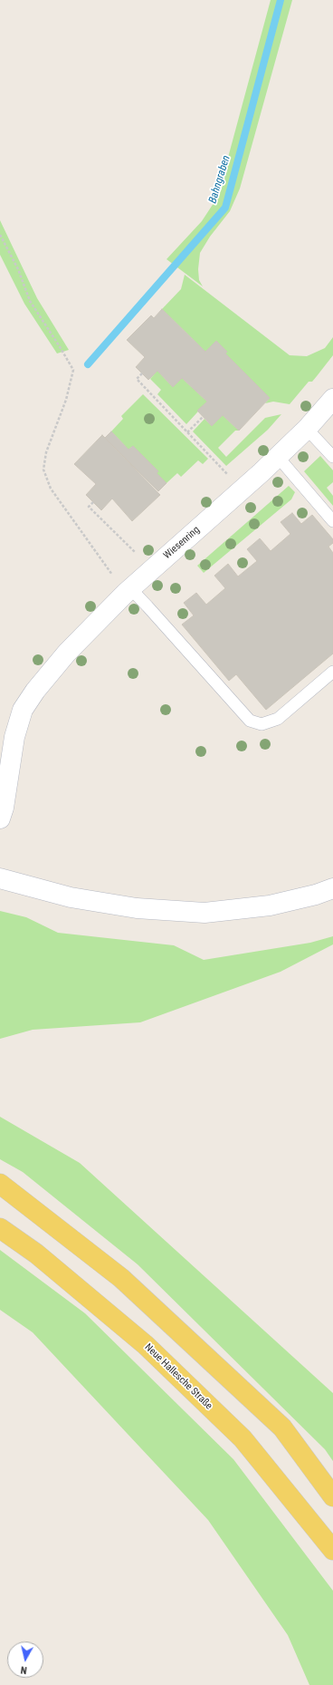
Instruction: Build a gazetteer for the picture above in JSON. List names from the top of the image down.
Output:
{
  "streets": {
    "main road": ["Neue Hallesche Straße"],
    "street": ["Wiesenring"]
  },
  "water": ["Bahngraben"],
  "north": "bottom"
}
